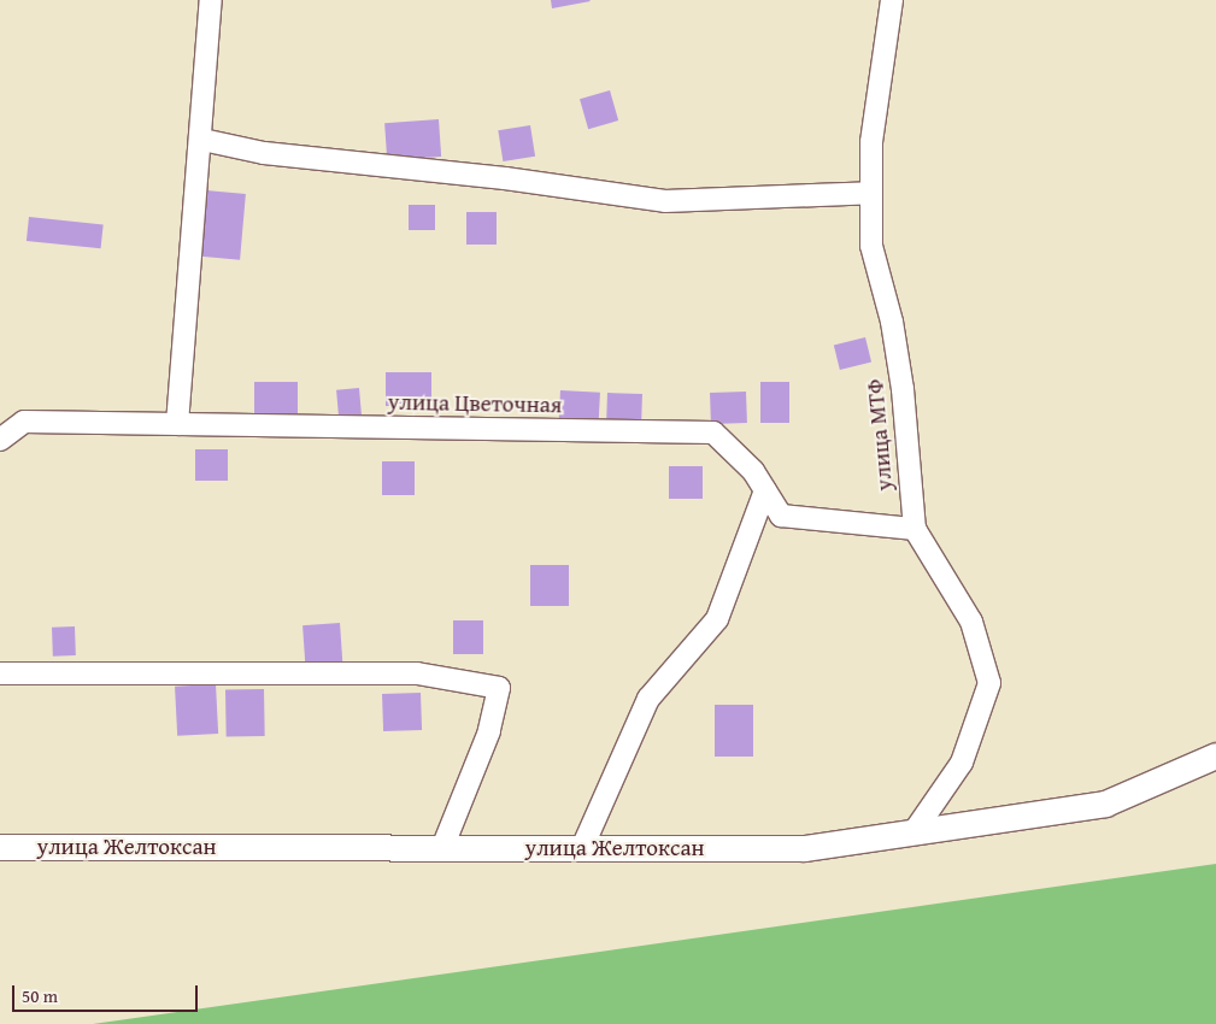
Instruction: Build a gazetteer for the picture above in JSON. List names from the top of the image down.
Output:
{
  "streets": {
    "street": ["улица Цветочная", "улица МТФ", "улица Желтоксан"]
  },
  "crossings": [
    ["улица Цветочная", "улица МТФ"],
    ["улица МТФ", "улица Желтоксан"]
  ],
  "scale_bar": "50 m"
}
